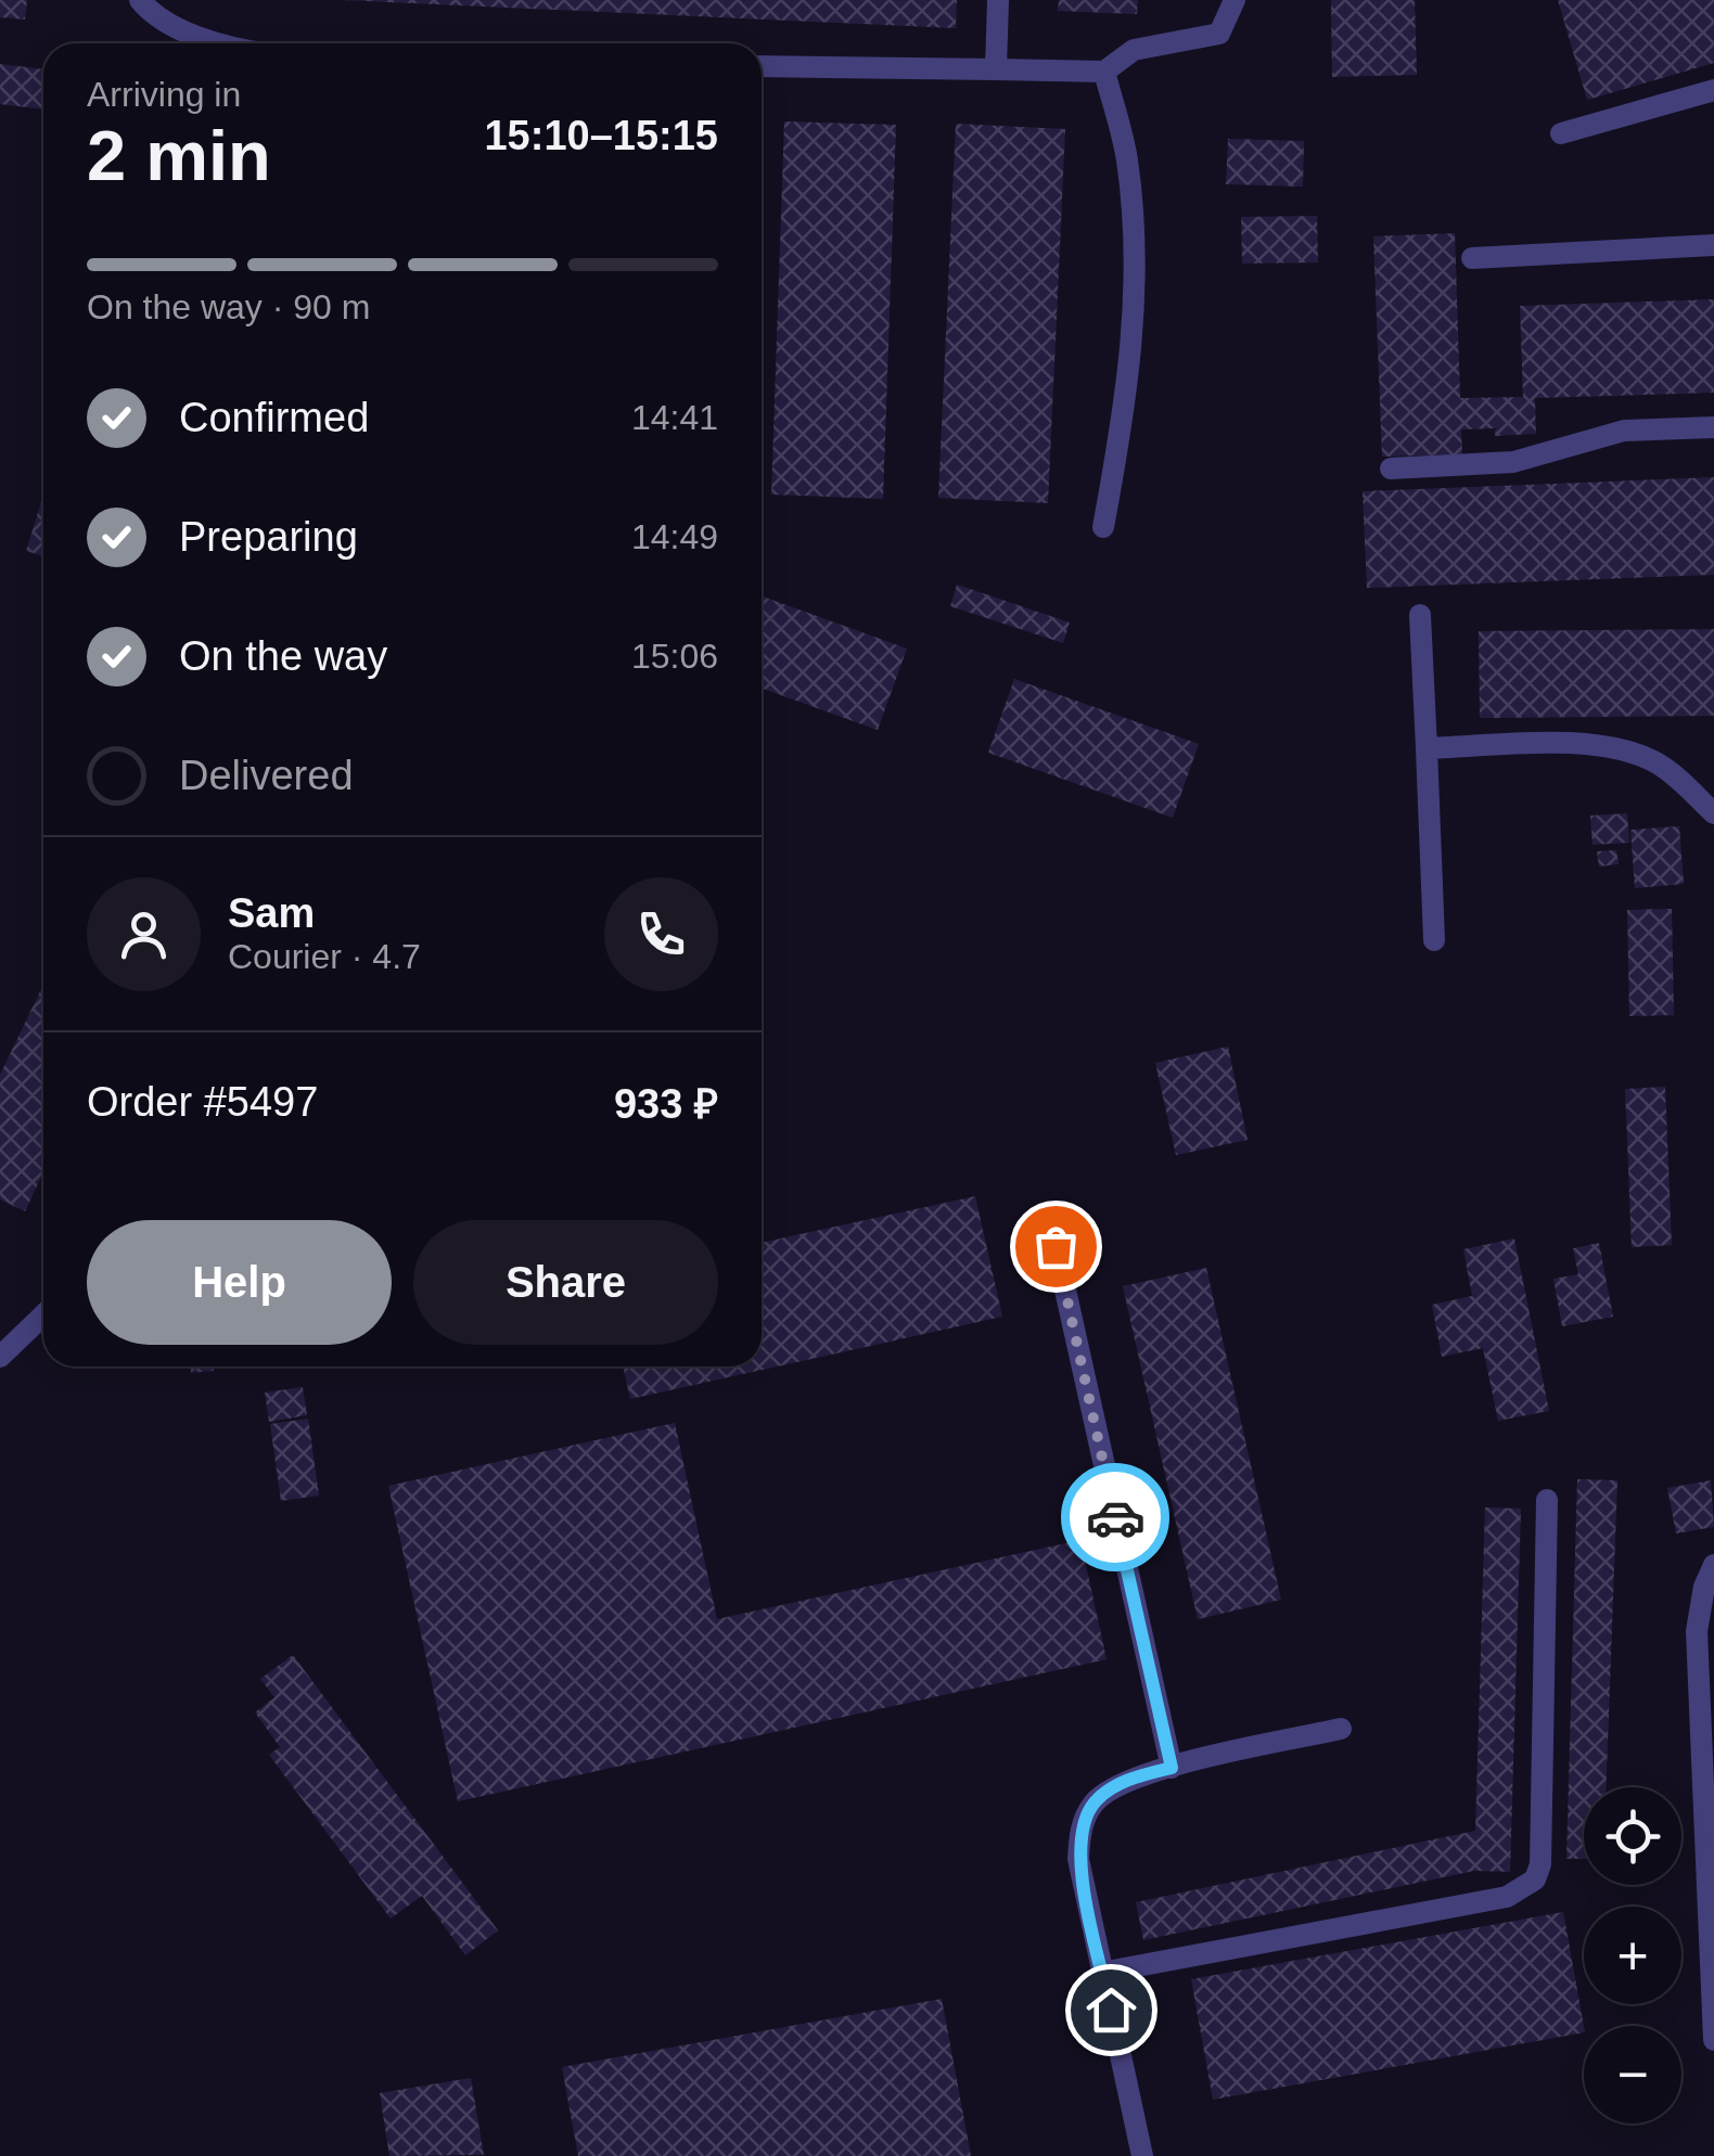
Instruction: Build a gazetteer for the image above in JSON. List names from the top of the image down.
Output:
{
  "page": {
    "heading": ["2 min", "Arriving in", "15:10–15:15"],
    "panel": [
      "Sam",
      "Courier · 4.7",
      "Order #5497",
      "933 ₽"
    ],
    "bar": "On the way · 90 m",
    "list": [
      ["Confirmed", "14:41"],
      ["Preparing", "14:49"],
      ["On the way", "15:06"],
      "Delivered"
    ],
    "buttons": ["Help", "Share"],
    "map_buttons": ["+", "−"]
  }
}
